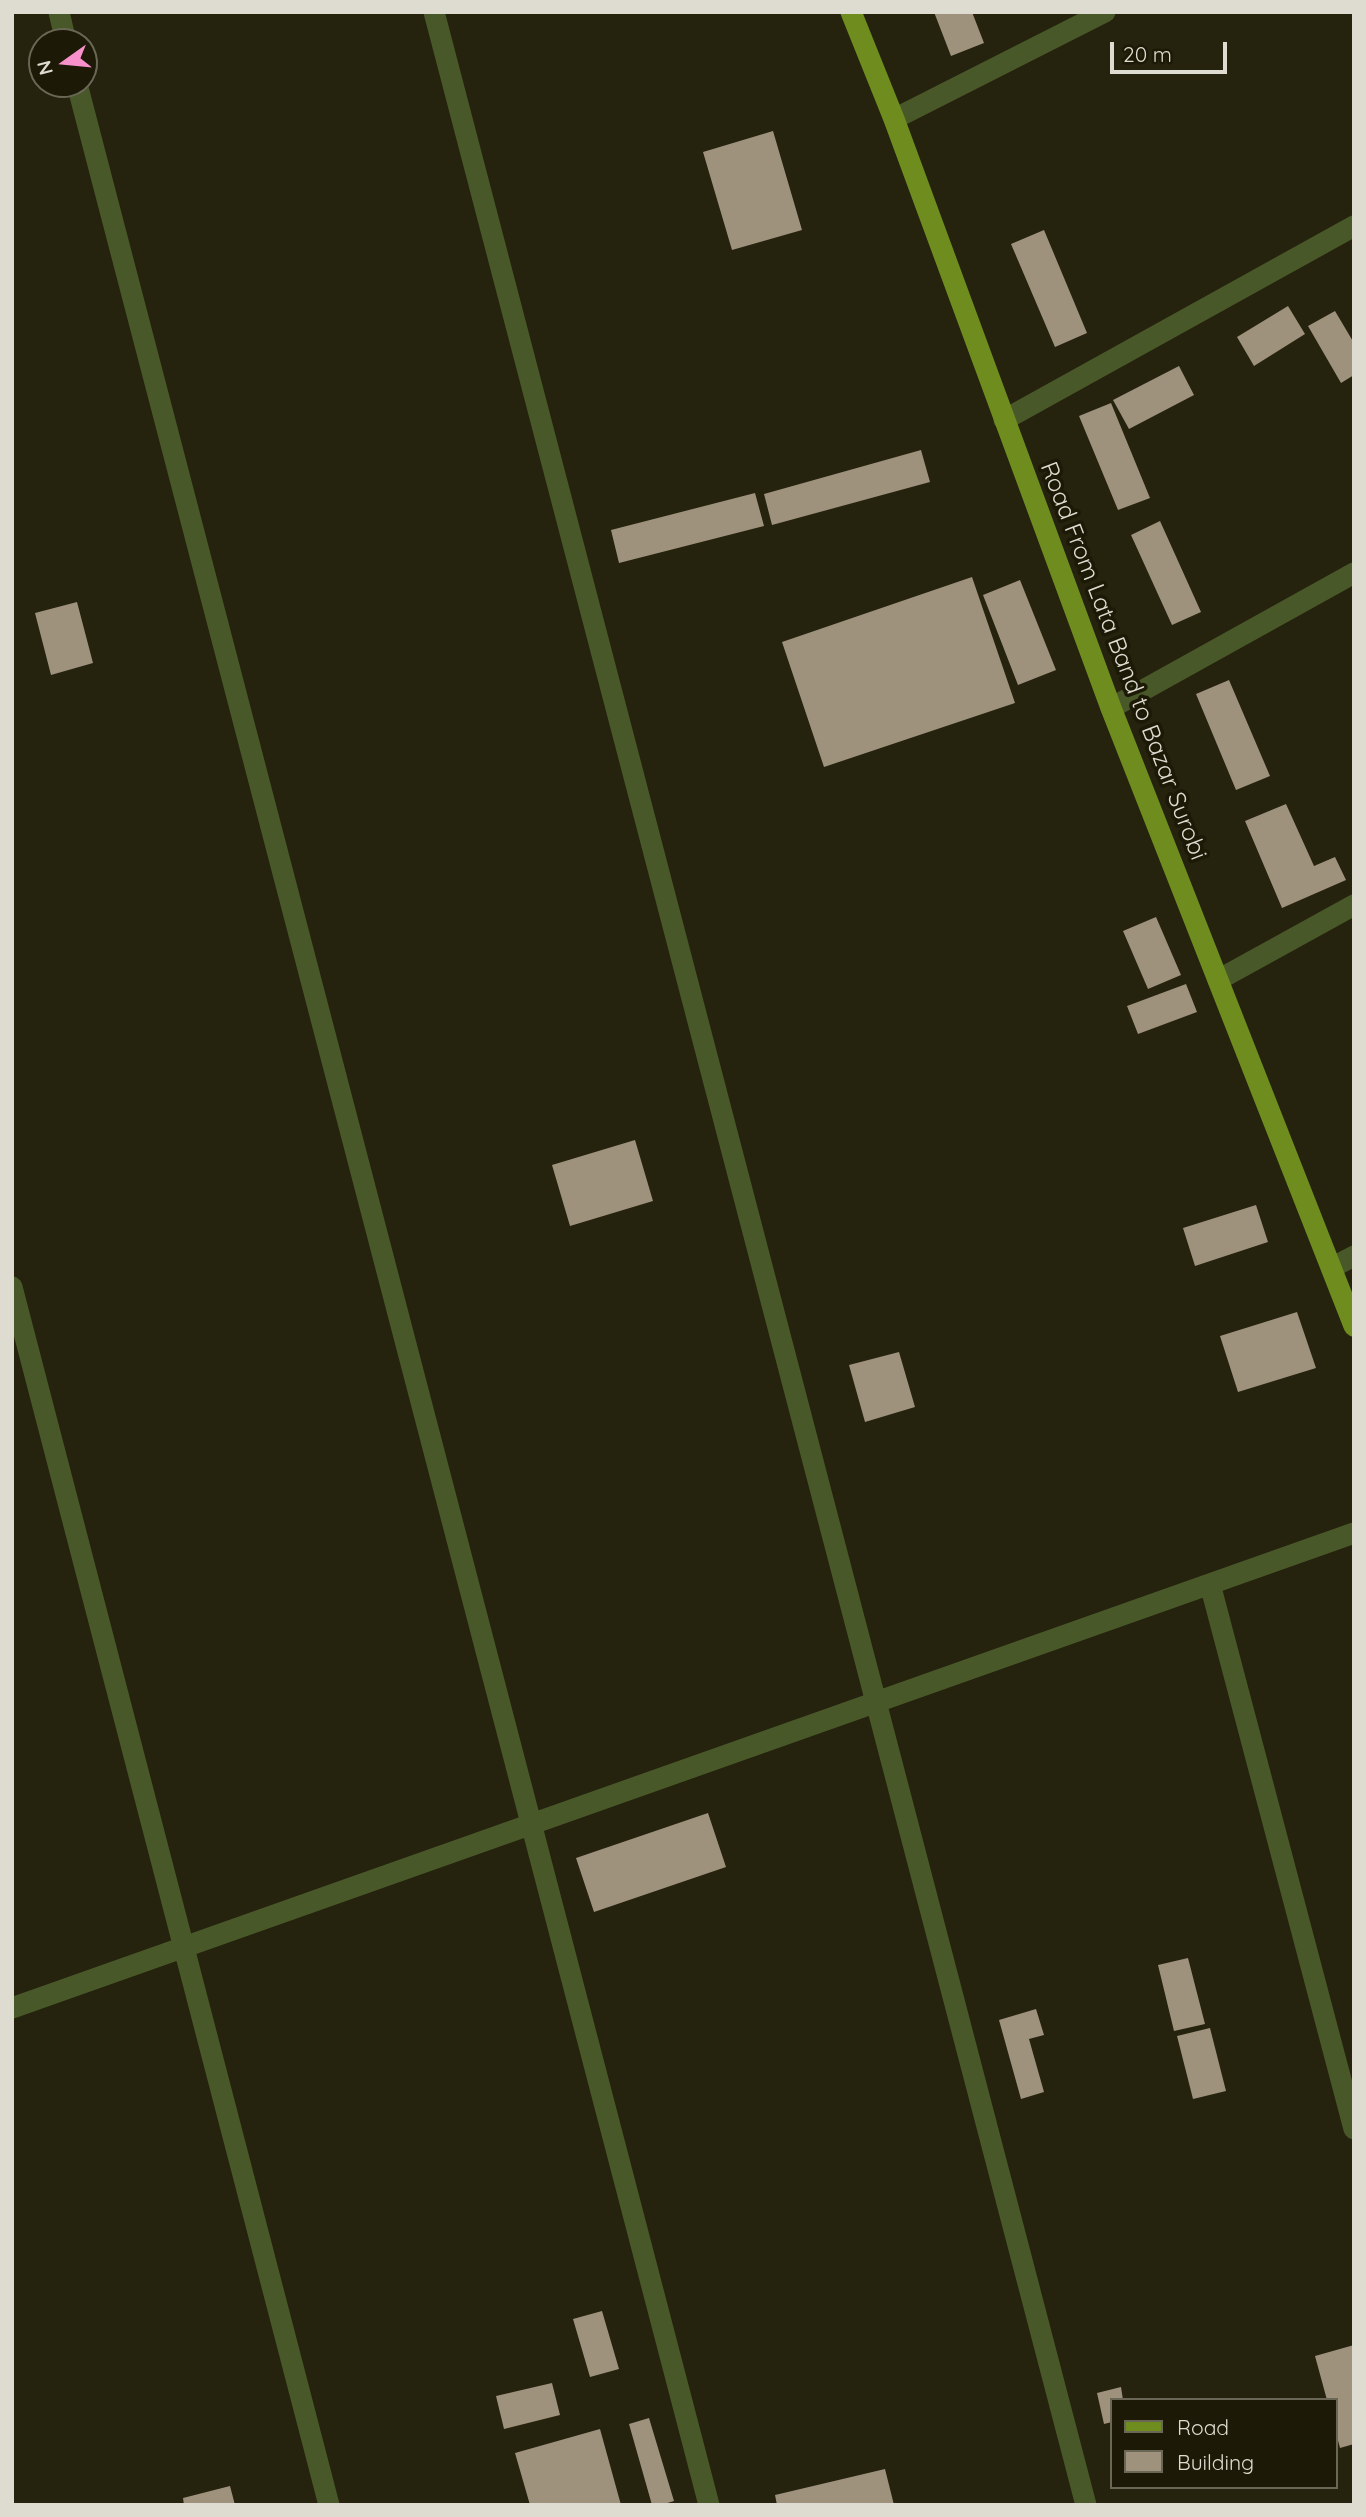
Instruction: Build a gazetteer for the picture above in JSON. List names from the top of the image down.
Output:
{
  "streets": {
    "main road": ["Road From Lata Band to Bazar Surobi"]
  },
  "legend": ["Road", "Building"],
  "scale_bar": "20 m",
  "north": "left"
}
